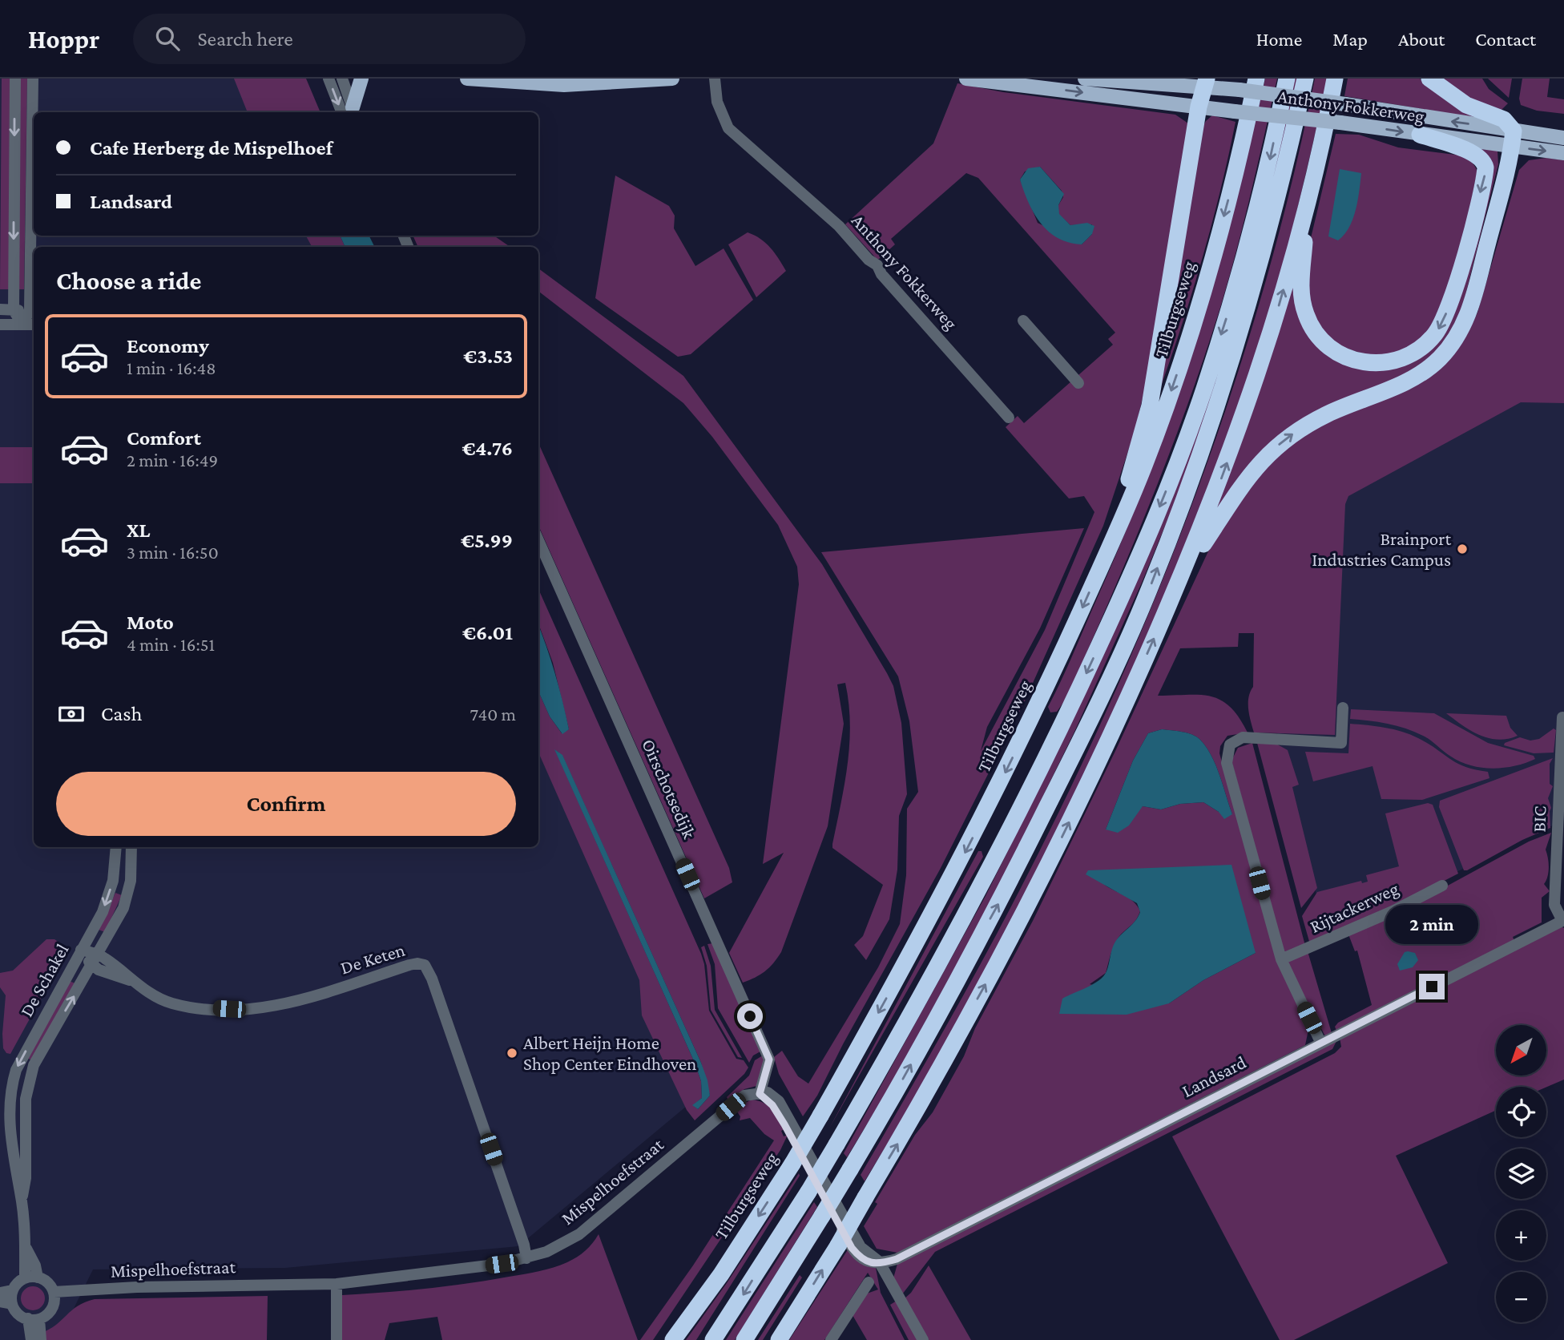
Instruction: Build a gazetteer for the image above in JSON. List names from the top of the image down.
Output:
{
  "streets": {
    "highway": ["Tilburgseweg"],
    "main road": ["Anthony Fokkerweg"],
    "street": [
      "Oirschotsedijk",
      "BIC",
      "Rijtackerweg",
      "De Keten",
      "De Schakel",
      "Landsard",
      "Mispelhoefstraat"
    ]
  },
  "crossings": [
    ["Oirschotsedijk", "Mispelhoefstraat"],
    ["BIC", "Landsard"],
    ["De Keten", "De Schakel"],
    ["De Keten", "Mispelhoefstraat"],
    ["De Schakel", "Mispelhoefstraat"]
  ],
  "places": ["Brainport Industries Campus", "Albert Heijn Home Shop Center Eindhoven"],
  "north": "bottom left",
  "page": {
    "header": "Hoppr",
    "search": "Search here",
    "nav": [
      "Home",
      "Map",
      "About",
      "Contact"
    ],
    "banner": ["Cafe Herberg de Mispelhoef", "Landsard"],
    "heading": "Choose a ride",
    "list": [
      {
        "name": "Economy",
        "note": "1 min · 16:48",
        "value": "€3.53"
      },
      {
        "name": "Comfort",
        "note": "2 min · 16:49",
        "value": "€4.76"
      },
      {
        "name": "XL",
        "note": "3 min · 16:50",
        "value": "€5.99"
      },
      {
        "name": "Moto",
        "note": "4 min · 16:51",
        "value": "€6.01"
      }
    ],
    "pay": ["Cash", "740 m"],
    "buttons": "Confirm",
    "bubble": "2 min",
    "map_buttons": ["+", "−"]
  }
}
